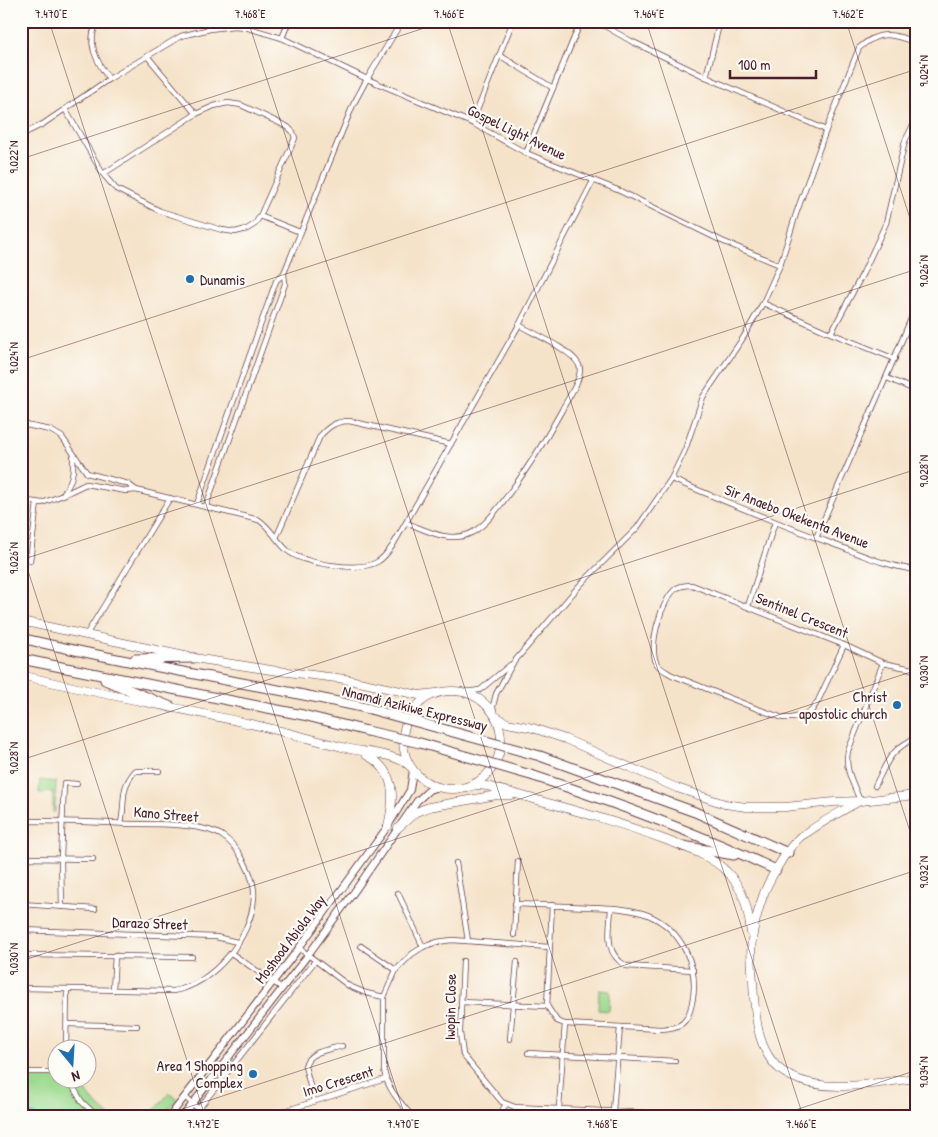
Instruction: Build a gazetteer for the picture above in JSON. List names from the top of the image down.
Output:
{
  "streets": {
    "highway": ["Nnamdi Azikiwe Expressway"],
    "main road": ["Moshood Abiola Way"],
    "street": [
      "Gospel Light Avenue",
      "Sir Anaebo Okekenta Avenue",
      "Sentinel Crescent",
      "Kano Street",
      "Darazo Street",
      "Iwopin Close",
      "Imo Crescent"
    ]
  },
  "crossings": [
    ["Nnamdi Azikiwe Expressway", "Moshood Abiola Way"],
    ["Kano Street", "Darazo Street"]
  ],
  "places": ["Dunamis", "Christ apostolic church", "Area 1 Shopping Complex"],
  "scale_bar": "100 m",
  "north": "bottom",
  "coordinates": [
    "7.470°E",
    "7.468°E",
    "7.466°E",
    "7.464°E",
    "7.462°E",
    "9.024°N",
    "9.022°N",
    "9.026°N",
    "9.028°N",
    "9.030°N",
    "9.032°N",
    "9.034°N",
    "7.472°E"
  ]
}
